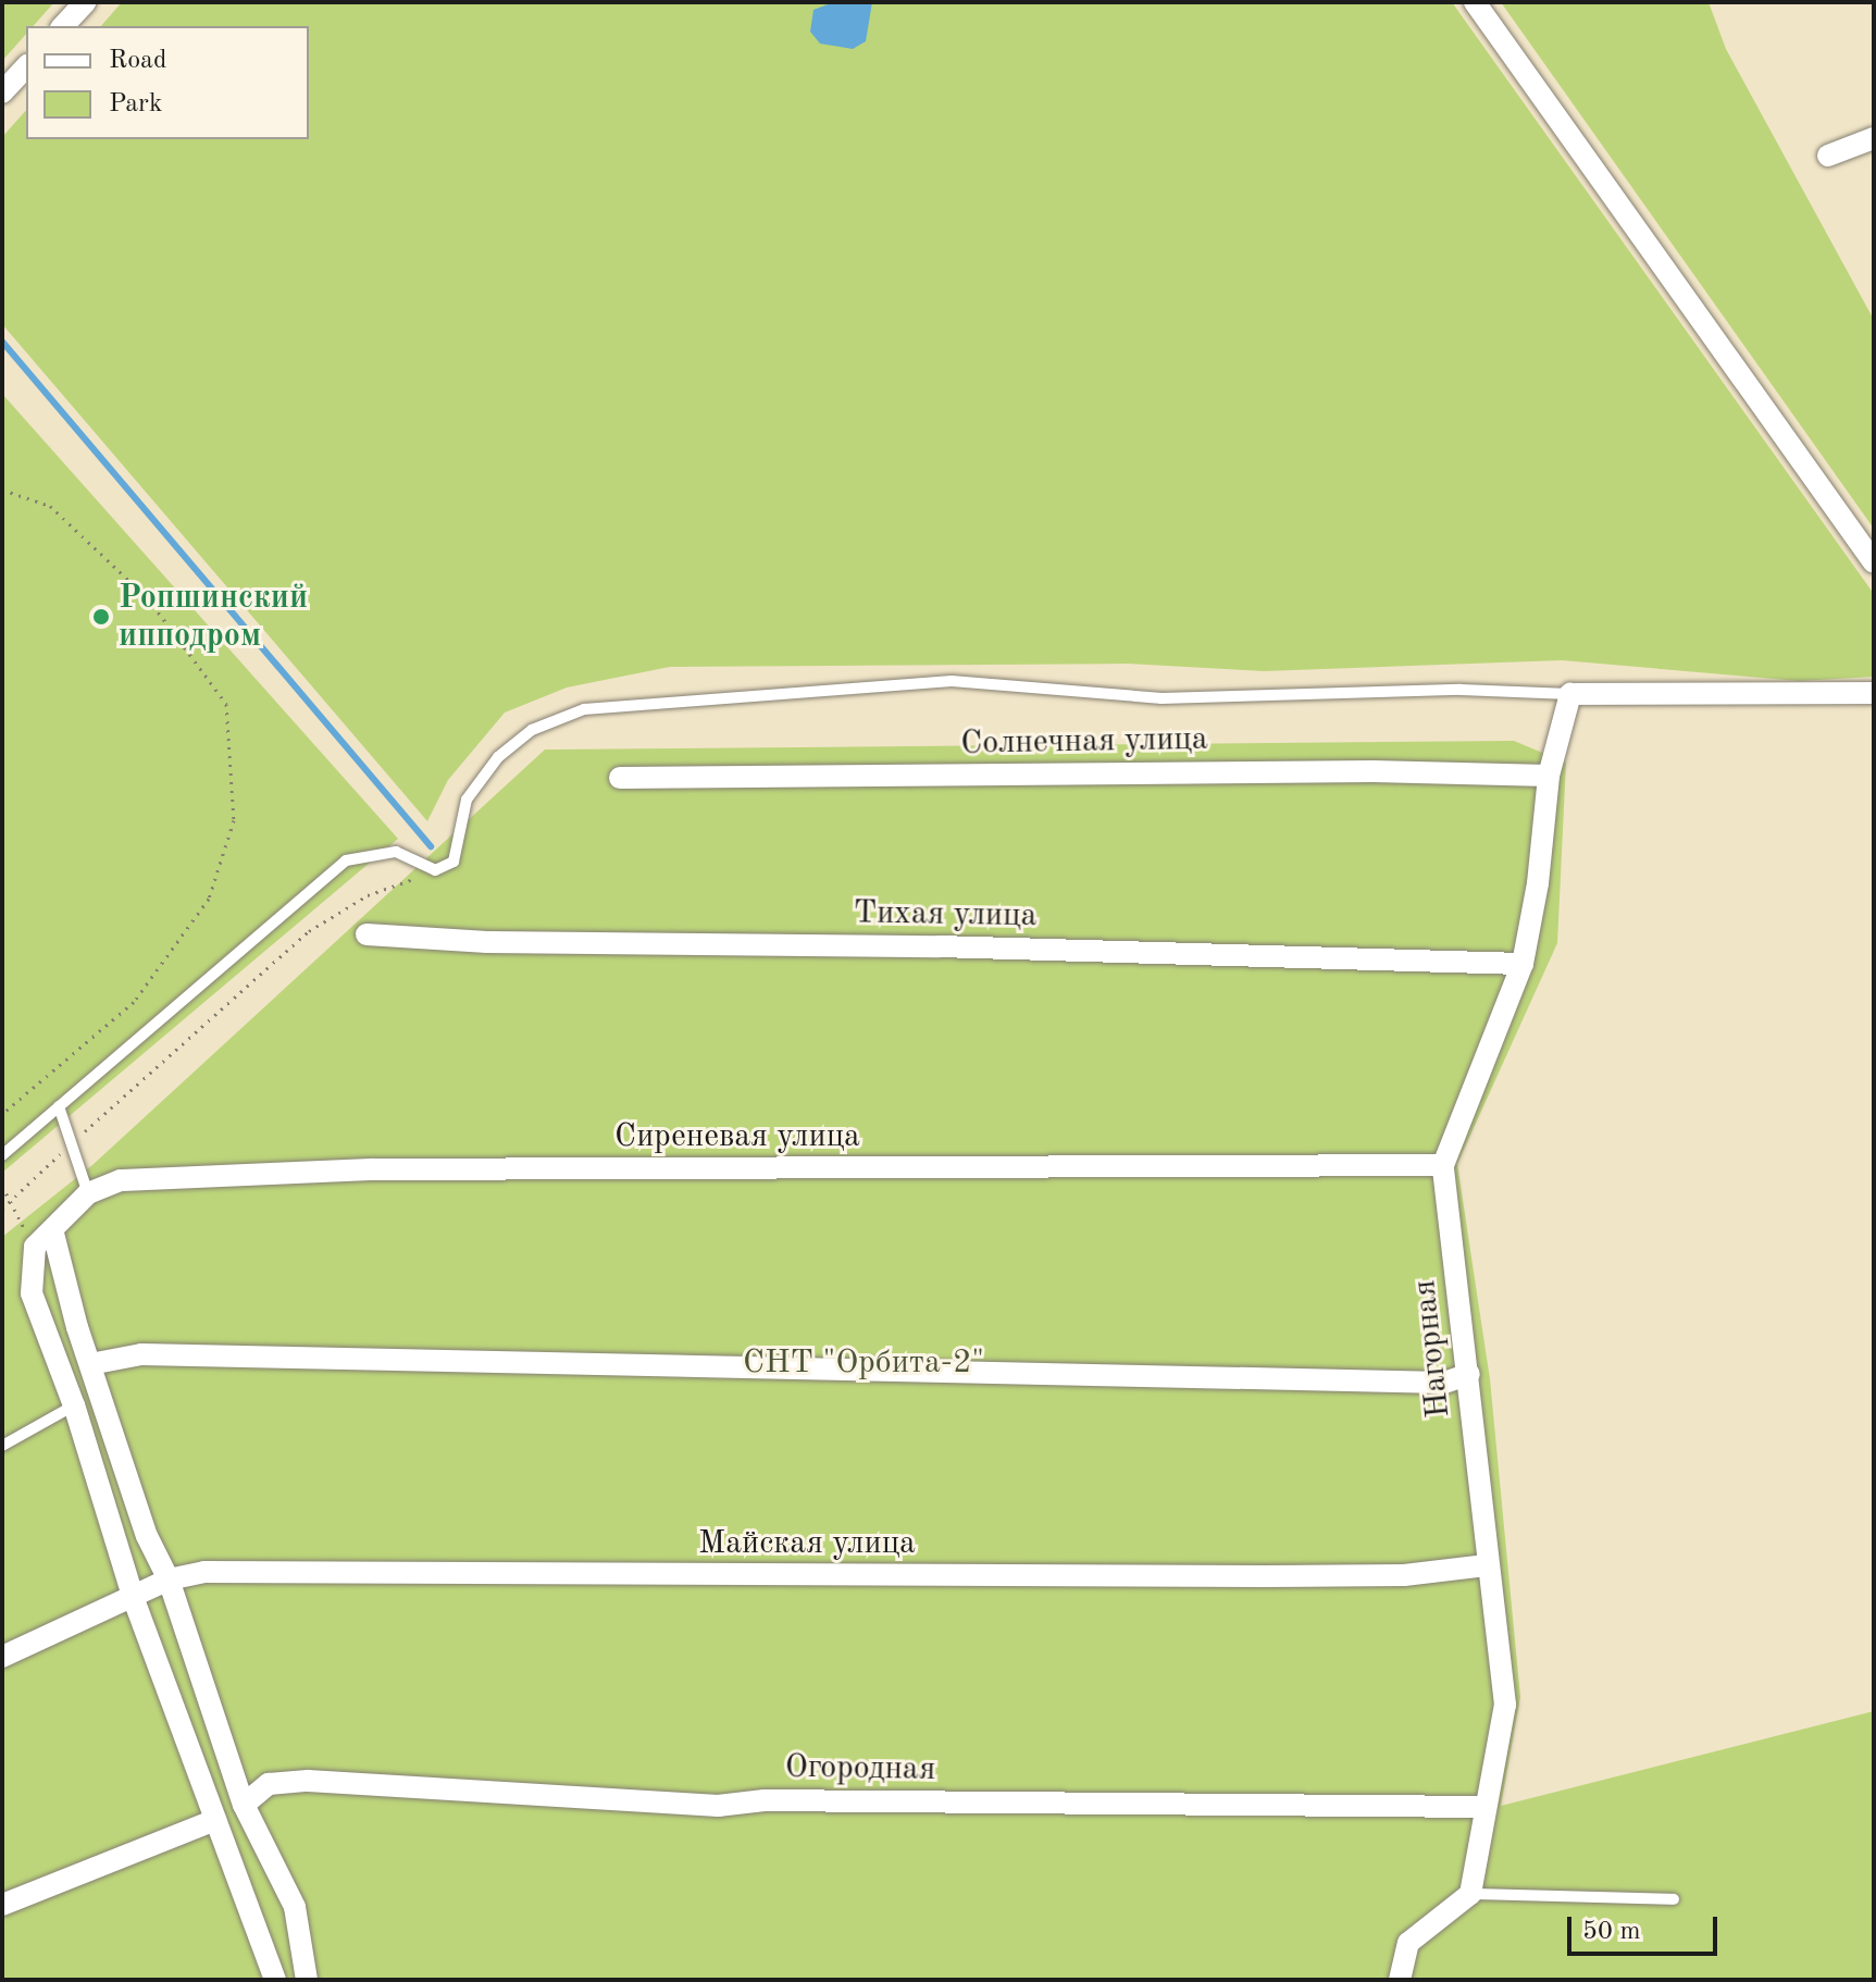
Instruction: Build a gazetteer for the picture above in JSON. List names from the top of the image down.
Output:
{
  "streets": {
    "street": [
      "Солнечная улица",
      "Тихая улица",
      "Сиреневая улица",
      "Нагорная",
      "Майская улица",
      "Огородная"
    ]
  },
  "crossings": [
    ["Солнечная улица", "Нагорная"],
    ["Тихая улица", "Нагорная"],
    ["Сиреневая улица", "Нагорная"],
    ["Нагорная", "Майская улица"],
    ["Нагорная", "Огородная"]
  ],
  "parks": ["СНТ \"Орбита-2\""],
  "places": ["Ропшинский ипподром"],
  "legend": ["Road", "Park"],
  "scale_bar": "50 m"
}
